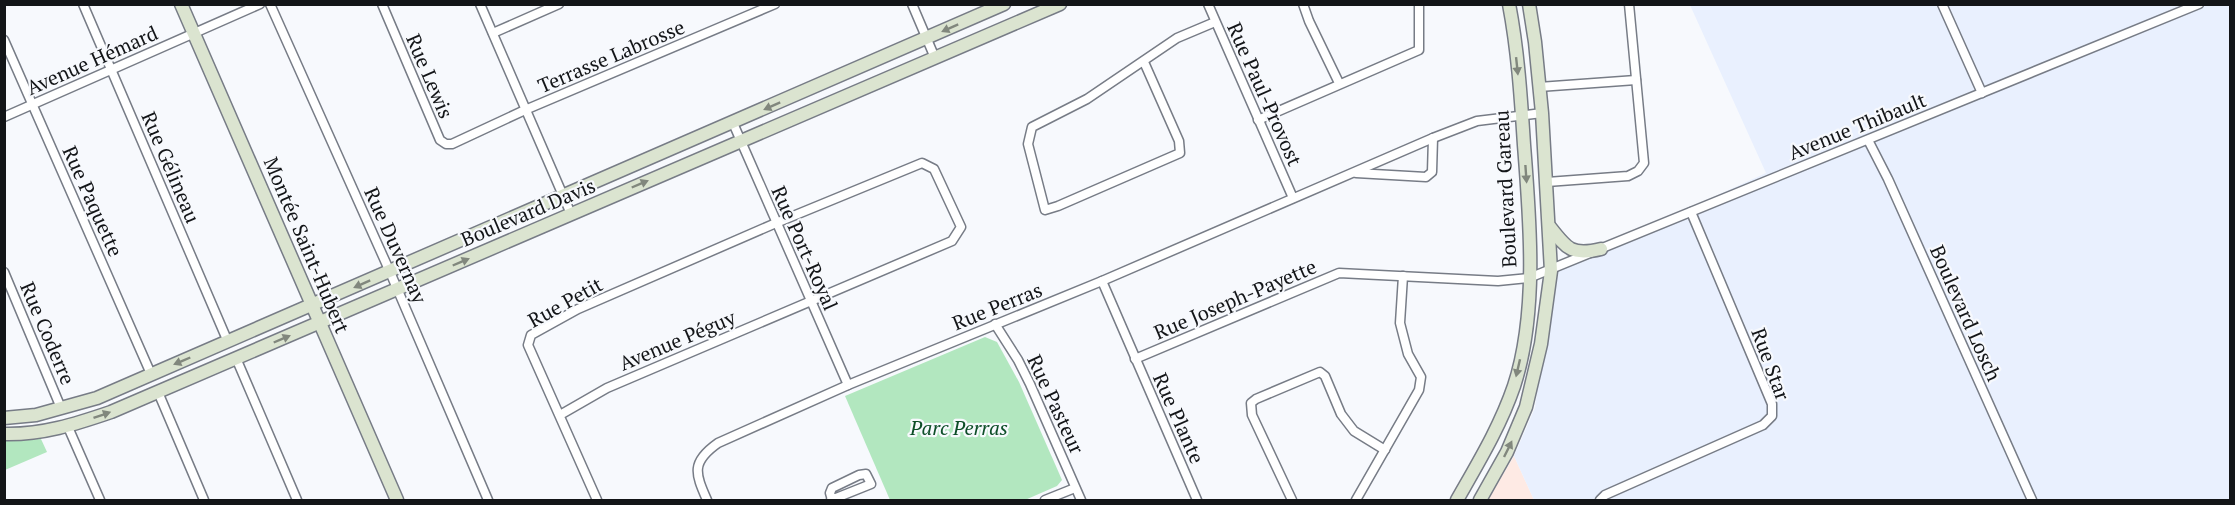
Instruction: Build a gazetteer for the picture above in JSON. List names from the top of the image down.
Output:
{
  "streets": {
    "street": [
      "Terrasse Labrosse",
      "Avenue Hémard",
      "Rue Lewis",
      "Rue Paul-Provost",
      "Avenue Thibault",
      "Rue Gélineau",
      "Boulevard Gareau",
      "Rue Paquette",
      "Boulevard Davis",
      "Montée Saint-Hubert",
      "Rue Duvernay",
      "Rue Port-Royal",
      "Rue Joseph-Payette",
      "Rue Petit",
      "Rue Perras",
      "Boulevard Losch",
      "Rue Coderre",
      "Avenue Péguy",
      "Rue Star",
      "Rue Pasteur",
      "Rue Plante"
    ]
  },
  "crossings": [
    ["Terrasse Labrosse", "Rue Lewis"],
    ["Avenue Hémard", "Rue Gélineau"],
    ["Avenue Hémard", "Rue Paquette"],
    ["Avenue Hémard", "Montée Saint-Hubert"],
    ["Rue Paul-Provost", "Rue Perras"],
    ["Avenue Thibault", "Boulevard Gareau"],
    ["Avenue Thibault", "Rue Joseph-Payette"],
    ["Avenue Thibault", "Boulevard Losch"],
    ["Avenue Thibault", "Rue Star"],
    ["Rue Gélineau", "Boulevard Davis"],
    ["Boulevard Gareau", "Rue Joseph-Payette"],
    ["Boulevard Gareau", "Rue Perras"],
    ["Rue Paquette", "Boulevard Davis"],
    ["Boulevard Davis", "Montée Saint-Hubert"],
    ["Boulevard Davis", "Rue Duvernay"],
    ["Boulevard Davis", "Rue Port-Royal"],
    ["Boulevard Davis", "Rue Coderre"],
    ["Rue Port-Royal", "Rue Petit"],
    ["Rue Port-Royal", "Rue Perras"],
    ["Rue Port-Royal", "Avenue Péguy"],
    ["Rue Joseph-Payette", "Rue Plante"],
    ["Rue Petit", "Avenue Péguy"],
    ["Rue Perras", "Rue Pasteur"],
    ["Rue Perras", "Rue Plante"]
  ],
  "parks": ["Parc Perras"]
}
